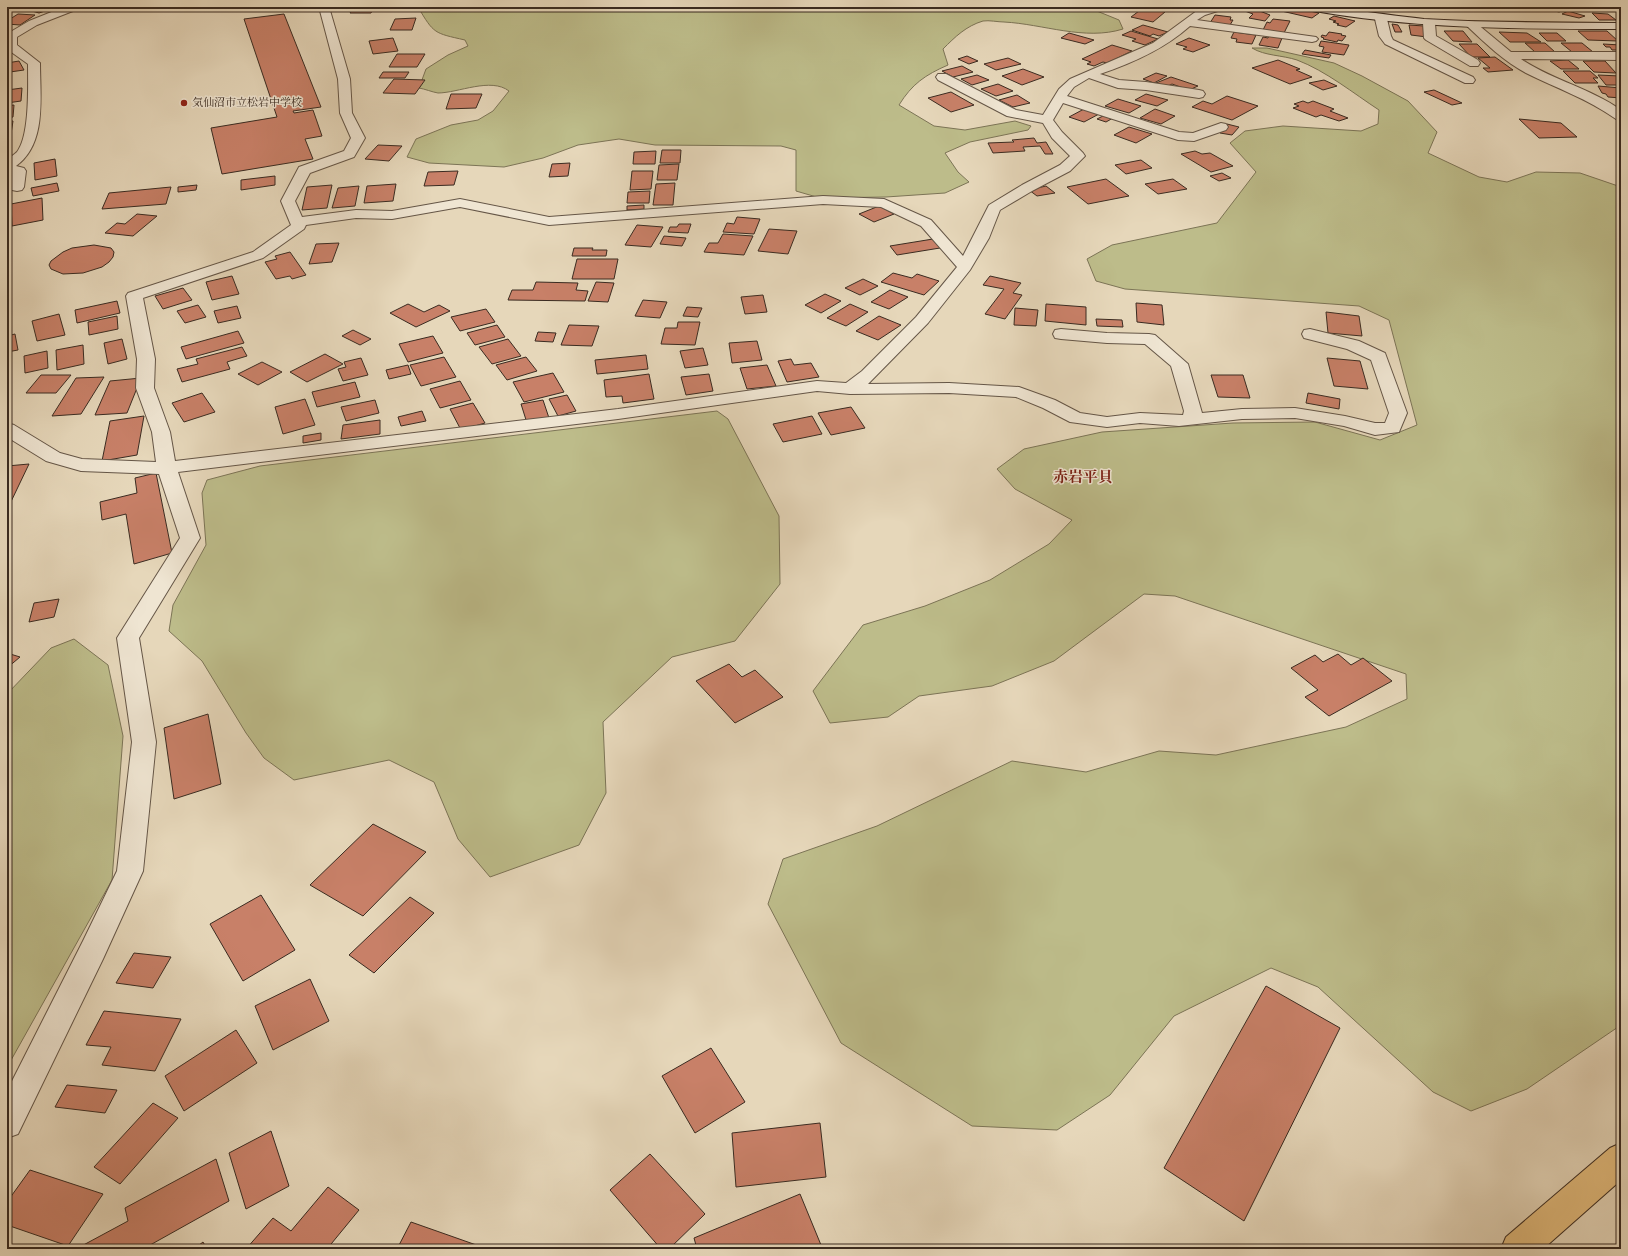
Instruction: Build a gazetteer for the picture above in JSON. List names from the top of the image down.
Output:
{
  "districts": ["赤岩平貝"],
  "places": ["気仙沼市立松岩中学校"]
}
